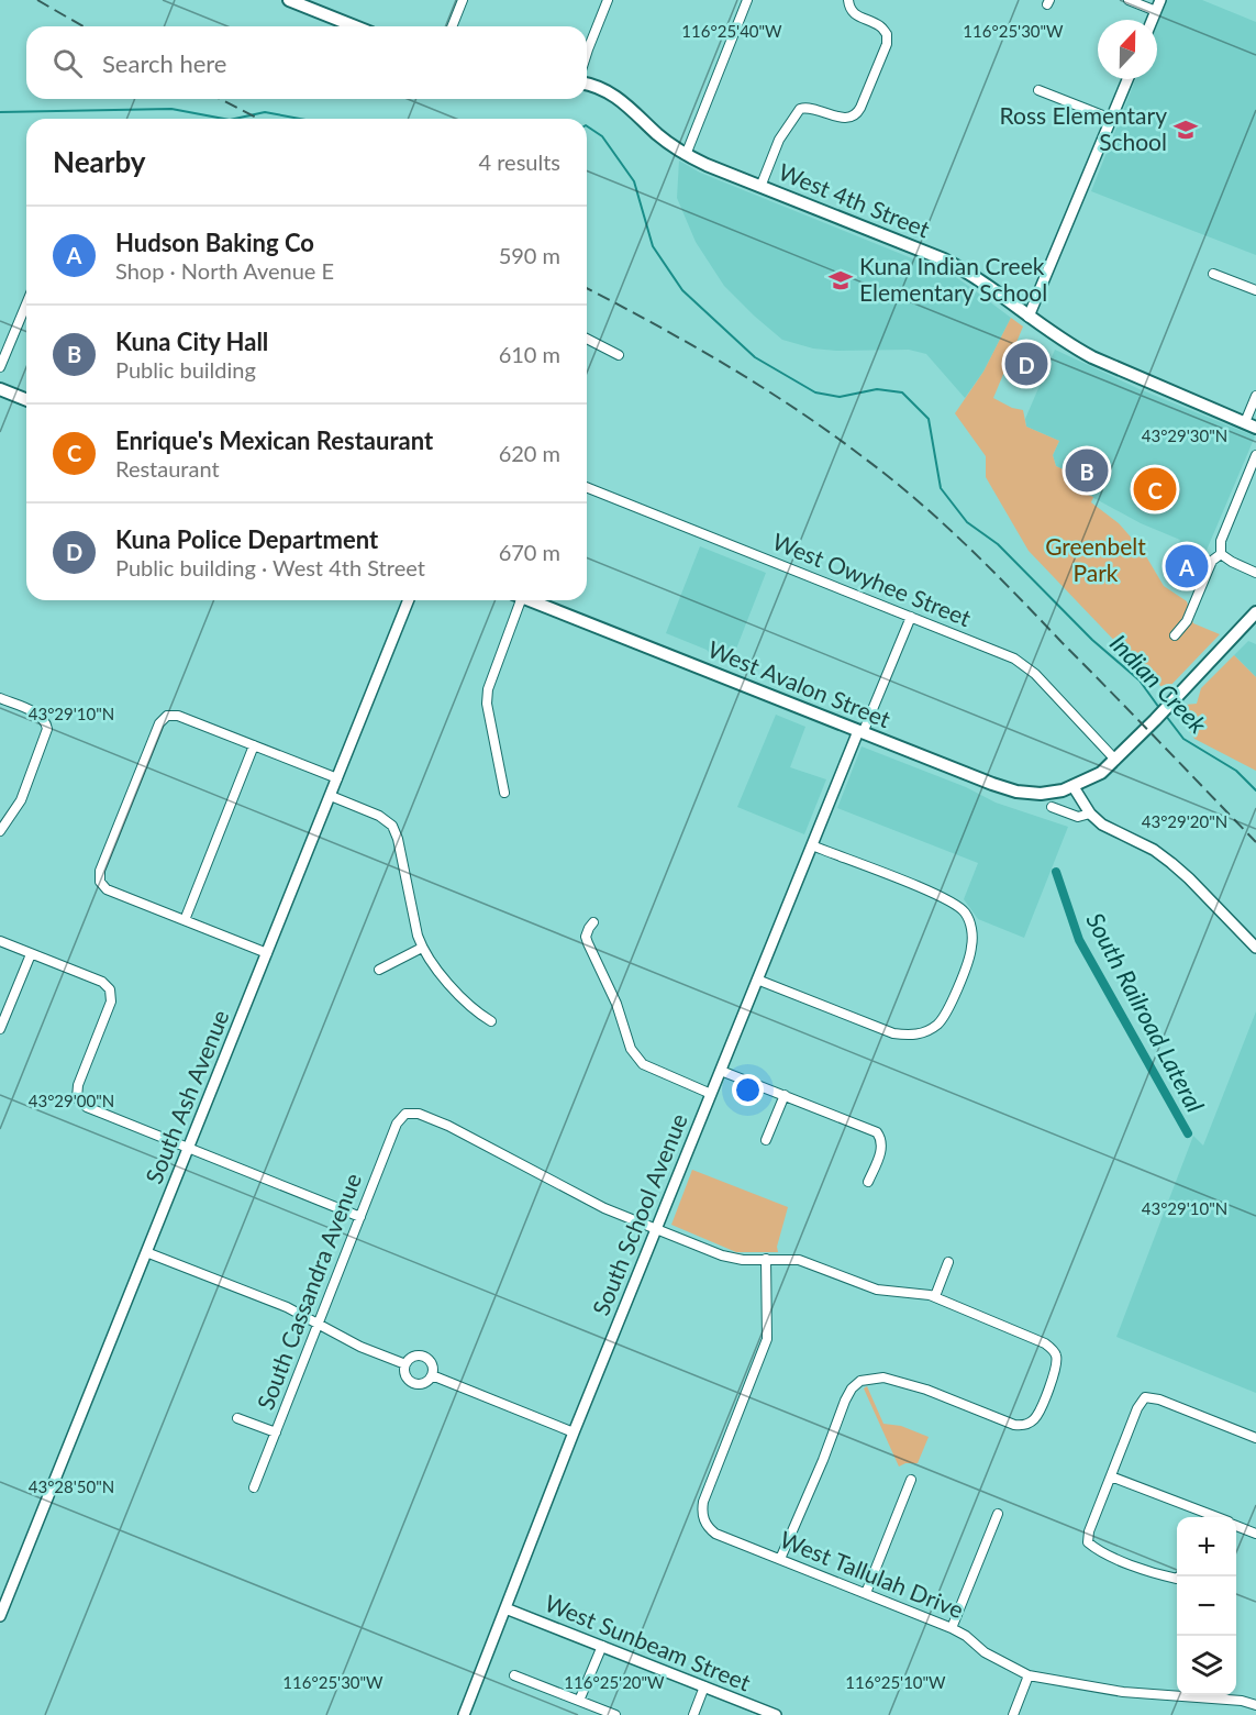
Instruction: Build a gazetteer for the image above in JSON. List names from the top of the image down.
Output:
{
  "streets": {
    "main road": ["West 4th Street", "West Avalon Street"],
    "street": [
      "West Owyhee Street",
      "South Ash Avenue",
      "South School Avenue",
      "South Cassandra Avenue",
      "West Tallulah Drive",
      "West Sunbeam Street"
    ]
  },
  "crossings": [
    ["West Owyhee Street", "West Avalon Street"],
    ["West Avalon Street", "South School Avenue"],
    ["South School Avenue", "South Cassandra Avenue"],
    ["South School Avenue", "West Sunbeam Street"]
  ],
  "water": ["Indian Creek", "South Railroad Lateral"],
  "parks": ["Greenbelt Park"],
  "places": {
    "school or university": ["Ross Elementary School", "Kuna Indian Creek Elementary School"]
  },
  "north": "top",
  "page": {
    "search": "Search here",
    "heading": ["Nearby", "4 results"],
    "list": [
      {
        "mark": "A",
        "name": "Hudson Baking Co",
        "note": "Shop · North Avenue E",
        "value": "590 m"
      },
      {
        "mark": "B",
        "name": "Kuna City Hall",
        "note": "Public building",
        "value": "610 m"
      },
      {
        "mark": "C",
        "name": "Enrique's Mexican Restaurant",
        "note": "Restaurant",
        "value": "620 m"
      },
      {
        "mark": "D",
        "name": "Kuna Police Department",
        "note": "Public building · West 4th Street",
        "value": "670 m"
      }
    ],
    "pins": [
      "D",
      "B",
      "C",
      "A"
    ],
    "map_buttons": ["+", "−"]
  },
  "coordinates": [
    "116°25'40\"W",
    "116°25'30\"W",
    "43°29'30\"N",
    "43°29'10\"N",
    "43°29'20\"N",
    "43°29'00\"N",
    "43°28'50\"N",
    "116°25'20\"W",
    "116°25'10\"W"
  ]
}
